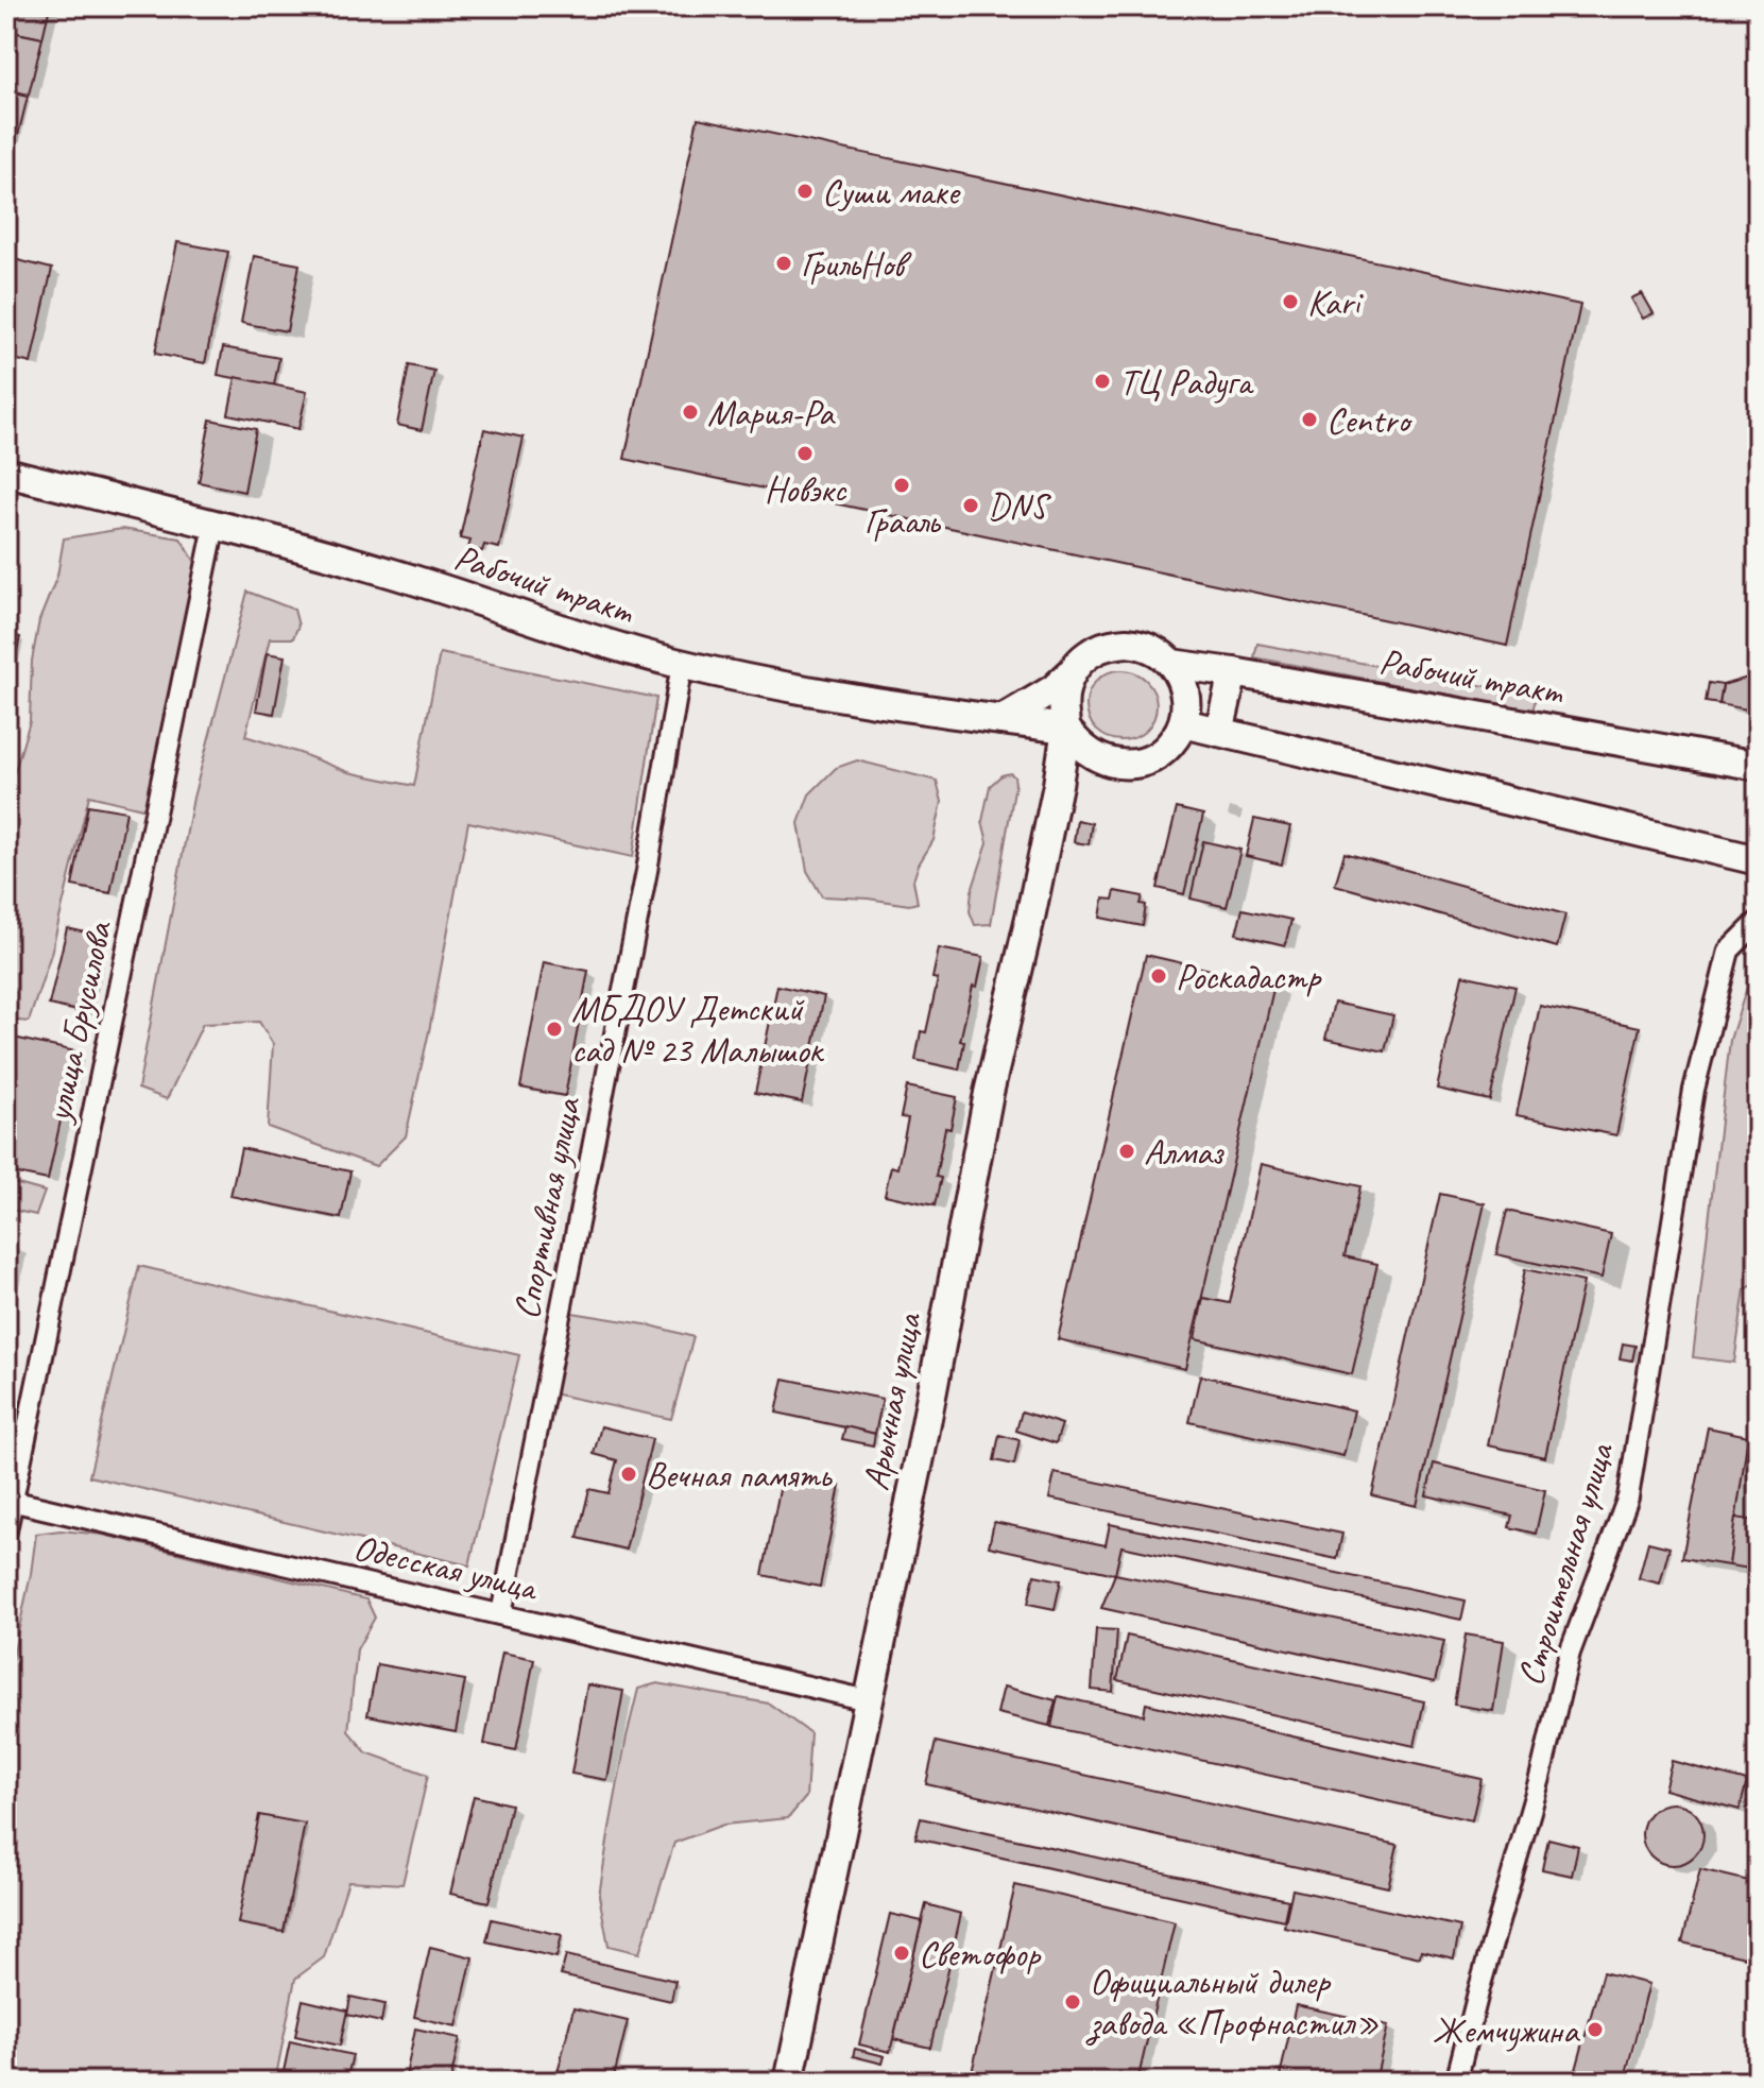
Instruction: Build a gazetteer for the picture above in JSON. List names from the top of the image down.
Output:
{
  "streets": {
    "main road": ["Рабочий тракт", "Арычная улица"],
    "street": [
      "улица Брусилова",
      "Спортивная улица",
      "Строительная улица",
      "Одесская улица"
    ]
  },
  "crossings": [
    ["Рабочий тракт", "улица Брусилова"],
    ["Рабочий тракт", "Спортивная улица"],
    ["Рабочий тракт", "Арычная улица"],
    ["улица Брусилова", "Одесская улица"],
    ["Спортивная улица", "Одесская улица"],
    ["Арычная улица", "Одесская улица"]
  ],
  "places": [
    "Суши маке",
    "ГрильНов",
    "Kari",
    "ТЦ Радуга",
    "Мария-Ра",
    "Centro",
    "Новэкс",
    "Грааль",
    "DNS",
    "Роскадастр",
    "МБДОУ Детский сад № 23 Малышок",
    "Алмаз",
    "Вечная память",
    "Светофор",
    "Официальный дилер завода «Профнастил»",
    "Жемчужина"
  ]
}
